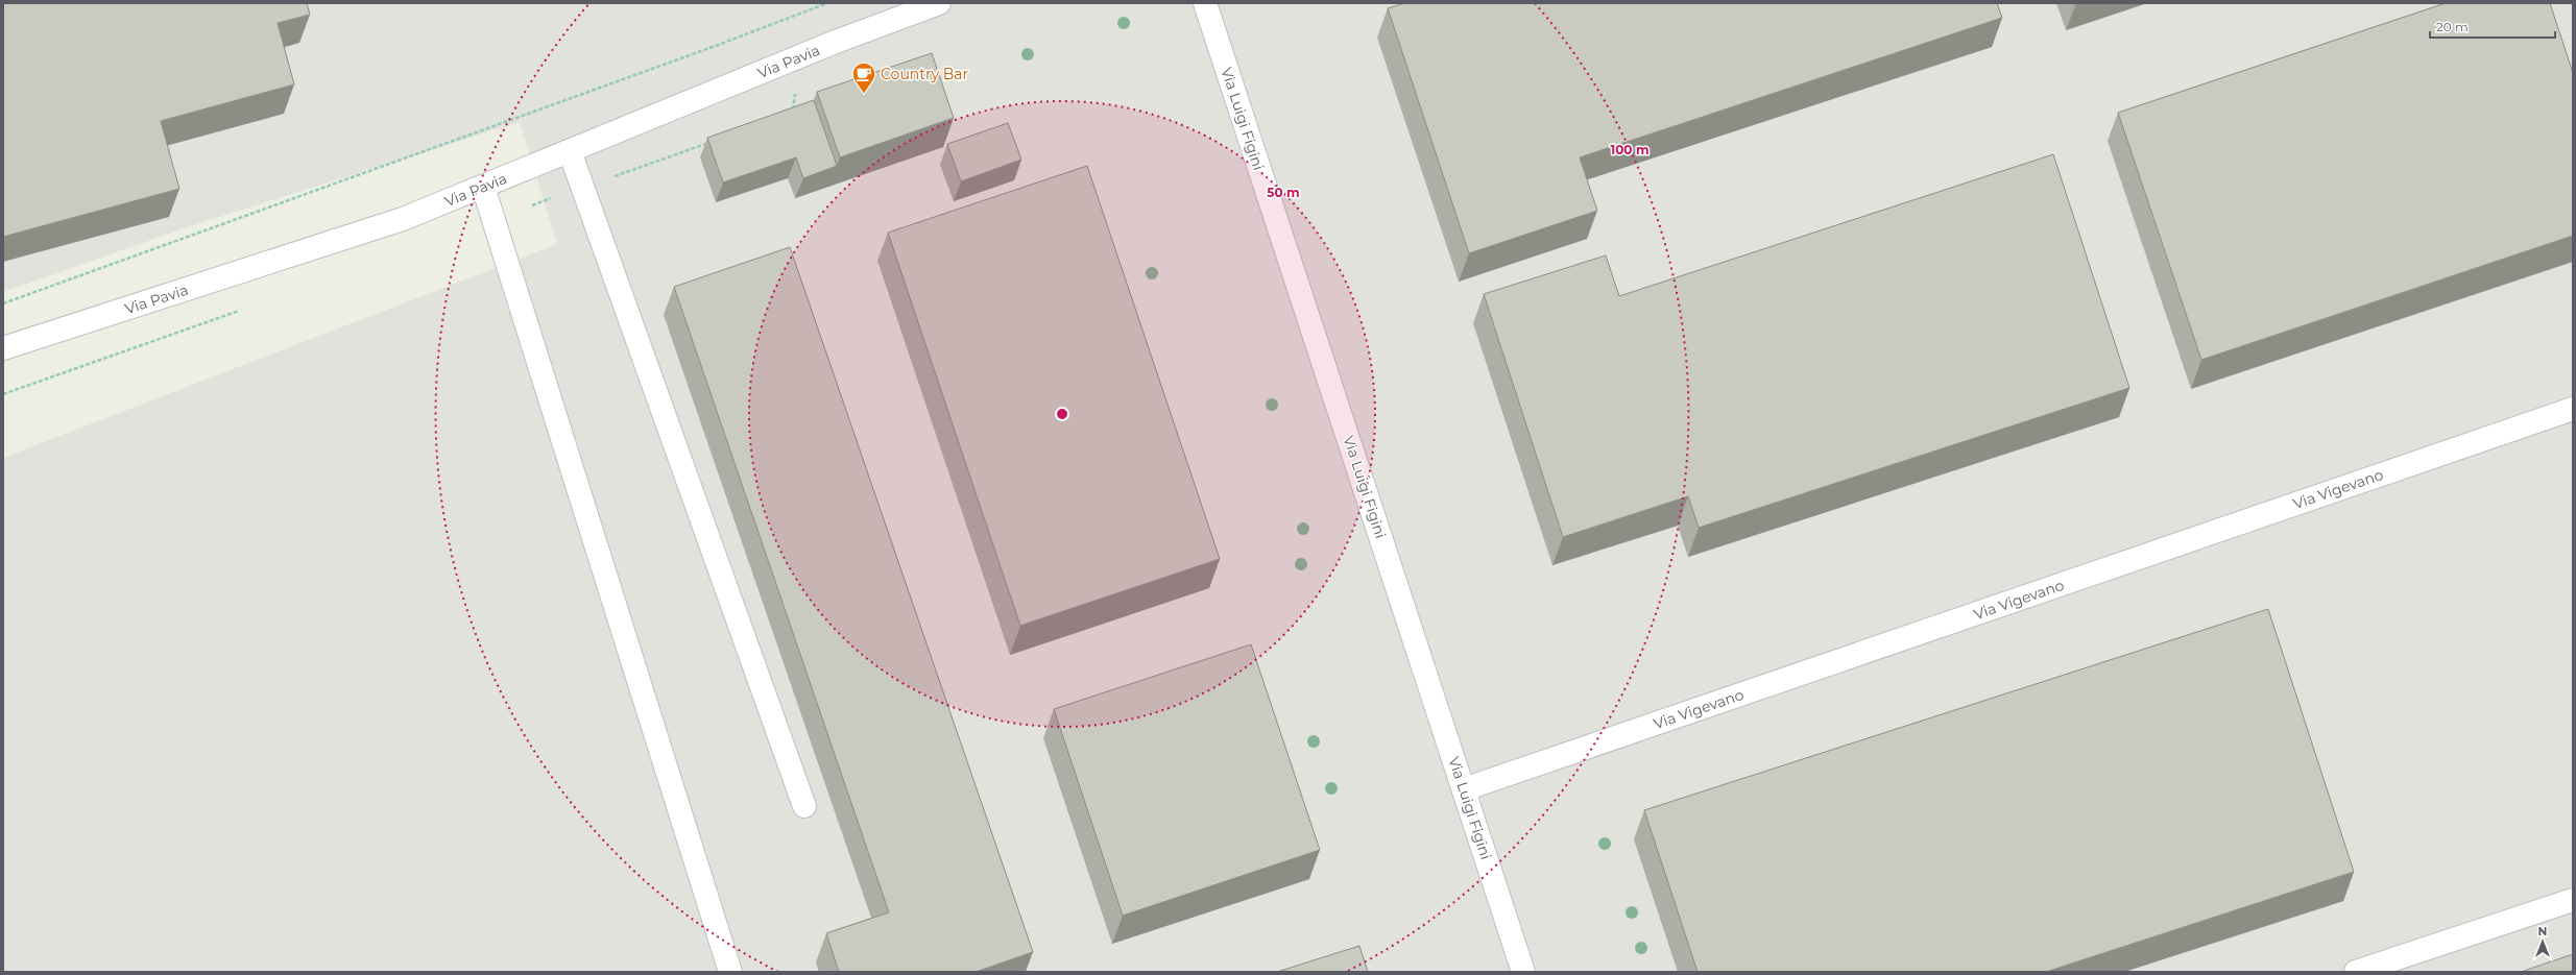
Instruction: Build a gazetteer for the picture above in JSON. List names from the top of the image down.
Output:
{
  "streets": {
    "street": ["Via Pavia", "Via Luigi Figini", "Via Vigevano"]
  },
  "crossings": [
    ["Via Luigi Figini", "Via Vigevano"]
  ],
  "places": {
    "cafe": ["Country Bar"]
  },
  "scale_bar": "20 m",
  "north": "top",
  "rings": ["100 m", "50 m"]
}
